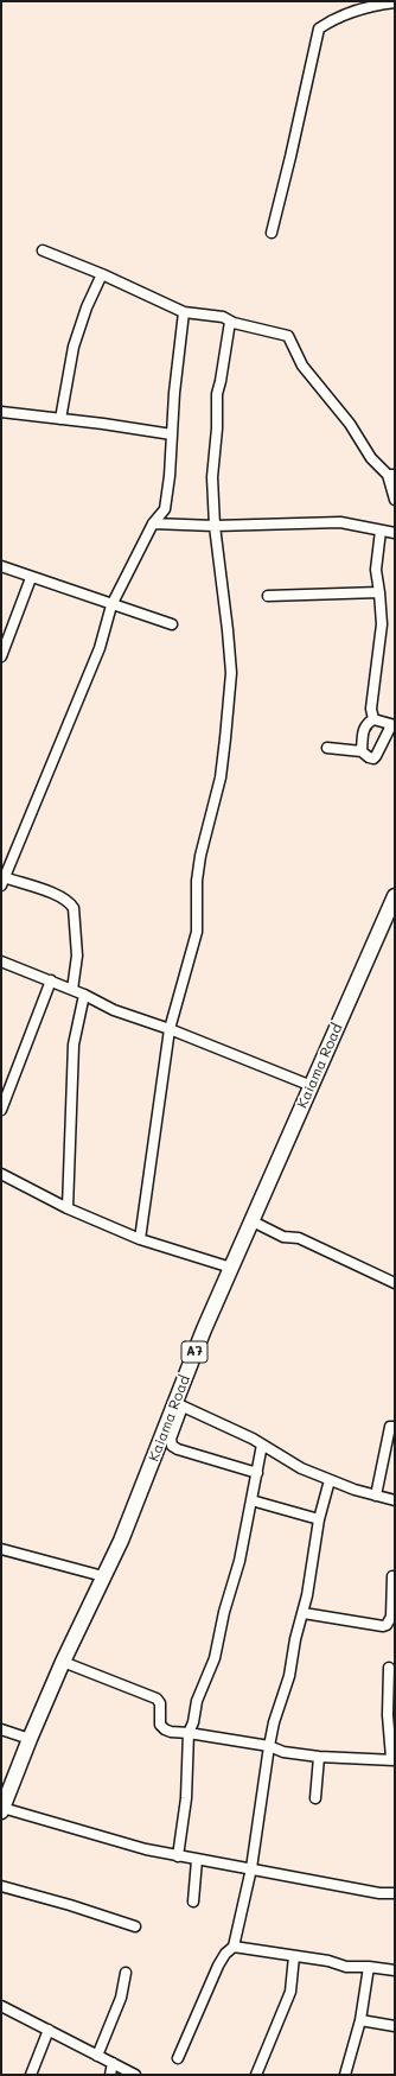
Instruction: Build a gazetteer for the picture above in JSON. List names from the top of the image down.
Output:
{
  "streets": {
    "highway": ["Kaiama Road", "A7"]
  }
}
